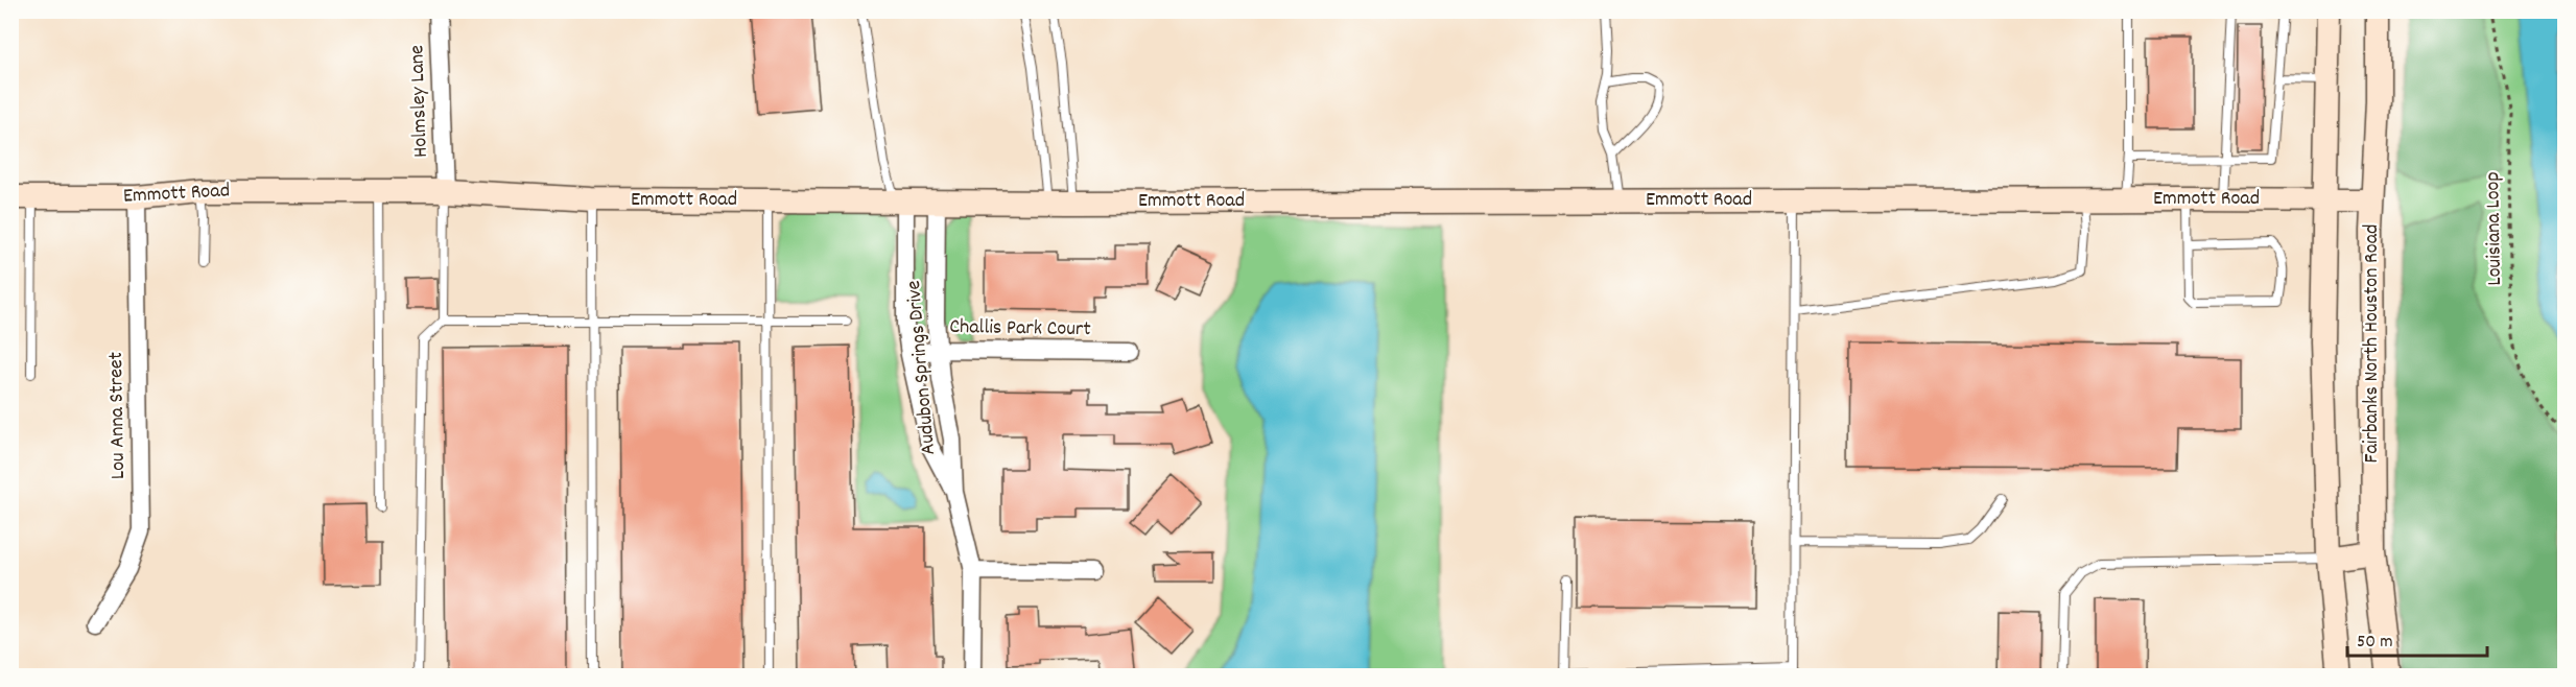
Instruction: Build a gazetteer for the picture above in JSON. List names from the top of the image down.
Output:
{
  "streets": {
    "street": [
      "Holmsley Lane",
      "Emmott Road",
      "Challis Park Court",
      "Fairbanks North Houston Road",
      "Audubon Springs Drive",
      "Lou Anna Street"
    ],
    "path": ["Louisiana Loop"]
  },
  "crossings": [
    ["Holmsley Lane", "Emmott Road"],
    ["Emmott Road", "Fairbanks North Houston Road"],
    ["Emmott Road", "Audubon Springs Drive"],
    ["Emmott Road", "Lou Anna Street"],
    ["Challis Park Court", "Audubon Springs Drive"]
  ],
  "scale_bar": "50 m"
}
